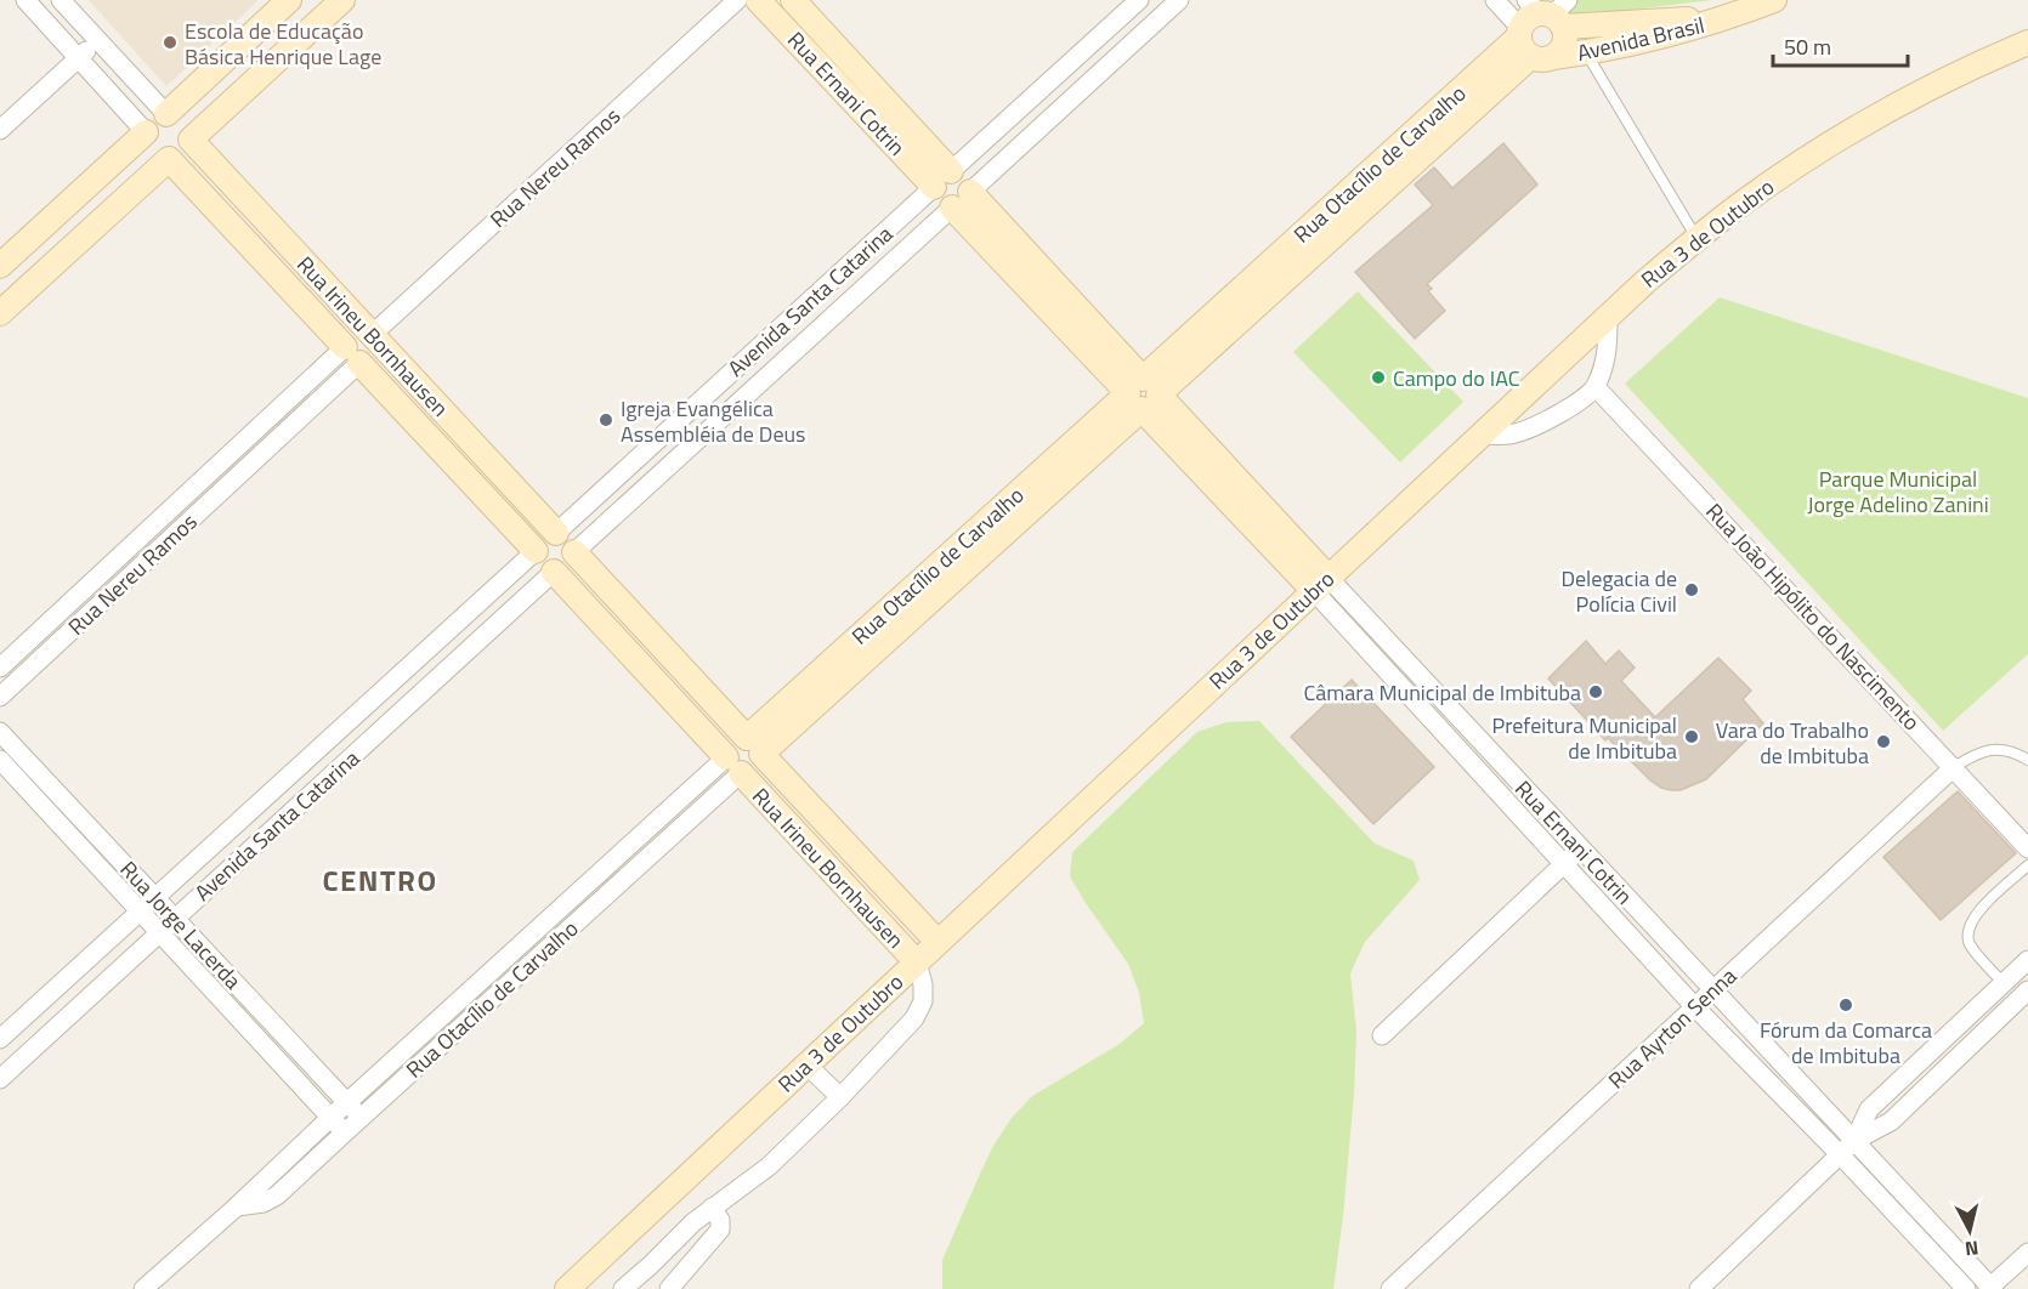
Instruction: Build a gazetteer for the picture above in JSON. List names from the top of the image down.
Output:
{
  "streets": {
    "street": [
      "Avenida Brasil",
      "Rua Ernani Cotrin",
      "Rua Otacílio de Carvalho",
      "Rua Nereu Ramos",
      "Rua 3 de Outubro",
      "Avenida Santa Catarina",
      "Rua Irineu Bornhausen",
      "Rua João Hipólito do Nascimento",
      "Rua Jorge Lacerda",
      "Rua Ayrton Senna"
    ]
  },
  "crossings": [
    ["Avenida Brasil", "Rua Otacílio de Carvalho"],
    ["Rua Ernani Cotrin", "Rua Otacílio de Carvalho"],
    ["Rua Ernani Cotrin", "Rua 3 de Outubro"],
    ["Rua Ernani Cotrin", "Avenida Santa Catarina"],
    ["Rua Ernani Cotrin", "Rua Ayrton Senna"],
    ["Rua Otacílio de Carvalho", "Rua Irineu Bornhausen"],
    ["Rua Otacílio de Carvalho", "Rua Jorge Lacerda"],
    ["Rua Nereu Ramos", "Rua Irineu Bornhausen"],
    ["Rua 3 de Outubro", "Rua Irineu Bornhausen"],
    ["Avenida Santa Catarina", "Rua Irineu Bornhausen"],
    ["Avenida Santa Catarina", "Rua Jorge Lacerda"],
    ["Rua João Hipólito do Nascimento", "Rua Ayrton Senna"]
  ],
  "districts": ["CENTRO"],
  "parks": ["Parque Municipal Jorge Adelino Zanini"],
  "places": [
    "Escola de Educação Básica Henrique Lage",
    "Campo do IAC",
    "Igreja Evangélica Assembléia de Deus",
    "Delegacia de Polícia Civil",
    "Câmara Municipal de Imbituba",
    "Prefeitura Municipal de Imbituba",
    "Vara do Trabalho de Imbituba",
    "Fórum da Comarca de Imbituba"
  ],
  "scale_bar": "50 m",
  "north": "bottom"
}
